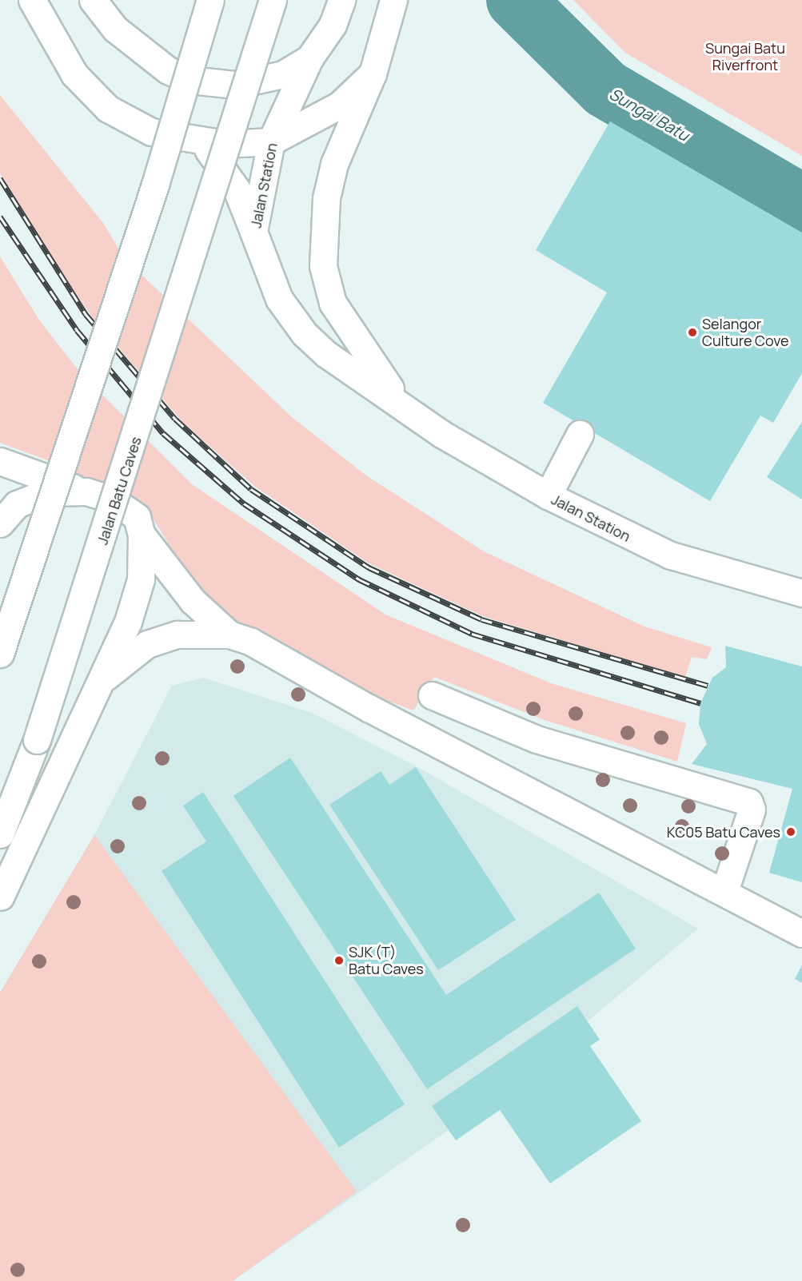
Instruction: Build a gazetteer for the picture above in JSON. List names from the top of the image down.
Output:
{
  "streets": {
    "main road": ["Jalan Station", "Jalan Batu Caves"]
  },
  "water": ["Sungai Batu"],
  "parks": ["Sungai Batu Riverfront"],
  "places": ["Selangor Culture Cove", "KC05 Batu Caves", "SJK (T) Batu Caves"]
}
